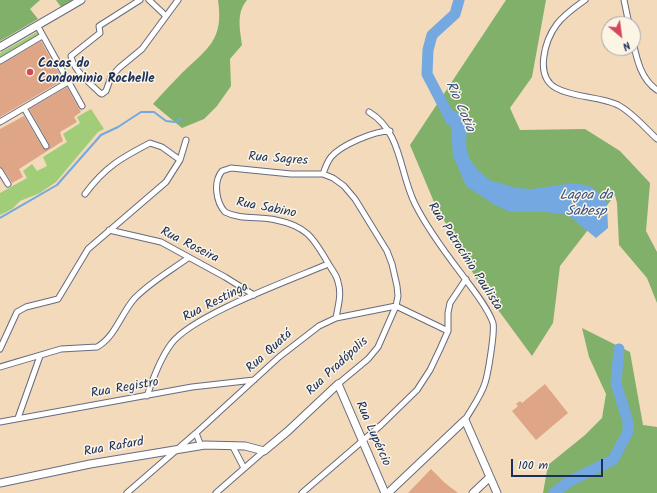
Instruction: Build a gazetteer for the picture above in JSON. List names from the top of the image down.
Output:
{
  "streets": {
    "street": [
      "Rua Sagres",
      "Rua Sabino",
      "Rua Roseira",
      "Rua Patrocínio Paulista",
      "Rua Restinga",
      "Rua Quatá",
      "Rua Pradópolis",
      "Rua Registro",
      "Rua Lupércio",
      "Rua Rafard"
    ]
  },
  "crossings": [
    ["Rua Sagres", "Rua Sabino"],
    ["Rua Sagres", "Rua Pradópolis"],
    ["Rua Sabino", "Rua Restinga"],
    ["Rua Sabino", "Rua Quatá"],
    ["Rua Roseira", "Rua Restinga"],
    ["Rua Patrocínio Paulista", "Rua Lupércio"],
    ["Rua Restinga", "Rua Registro"],
    ["Rua Quatá", "Rua Pradópolis"],
    ["Rua Quatá", "Rua Registro"],
    ["Rua Quatá", "Rua Rafard"],
    ["Rua Pradópolis", "Rua Lupércio"],
    ["Rua Pradópolis", "Rua Rafard"]
  ],
  "water": ["Rio Cotia", "Lagoa da Sabesp"],
  "places": ["Casas do Condominio Rochelle"],
  "scale_bar": "100 m",
  "north": "bottom right"
}
